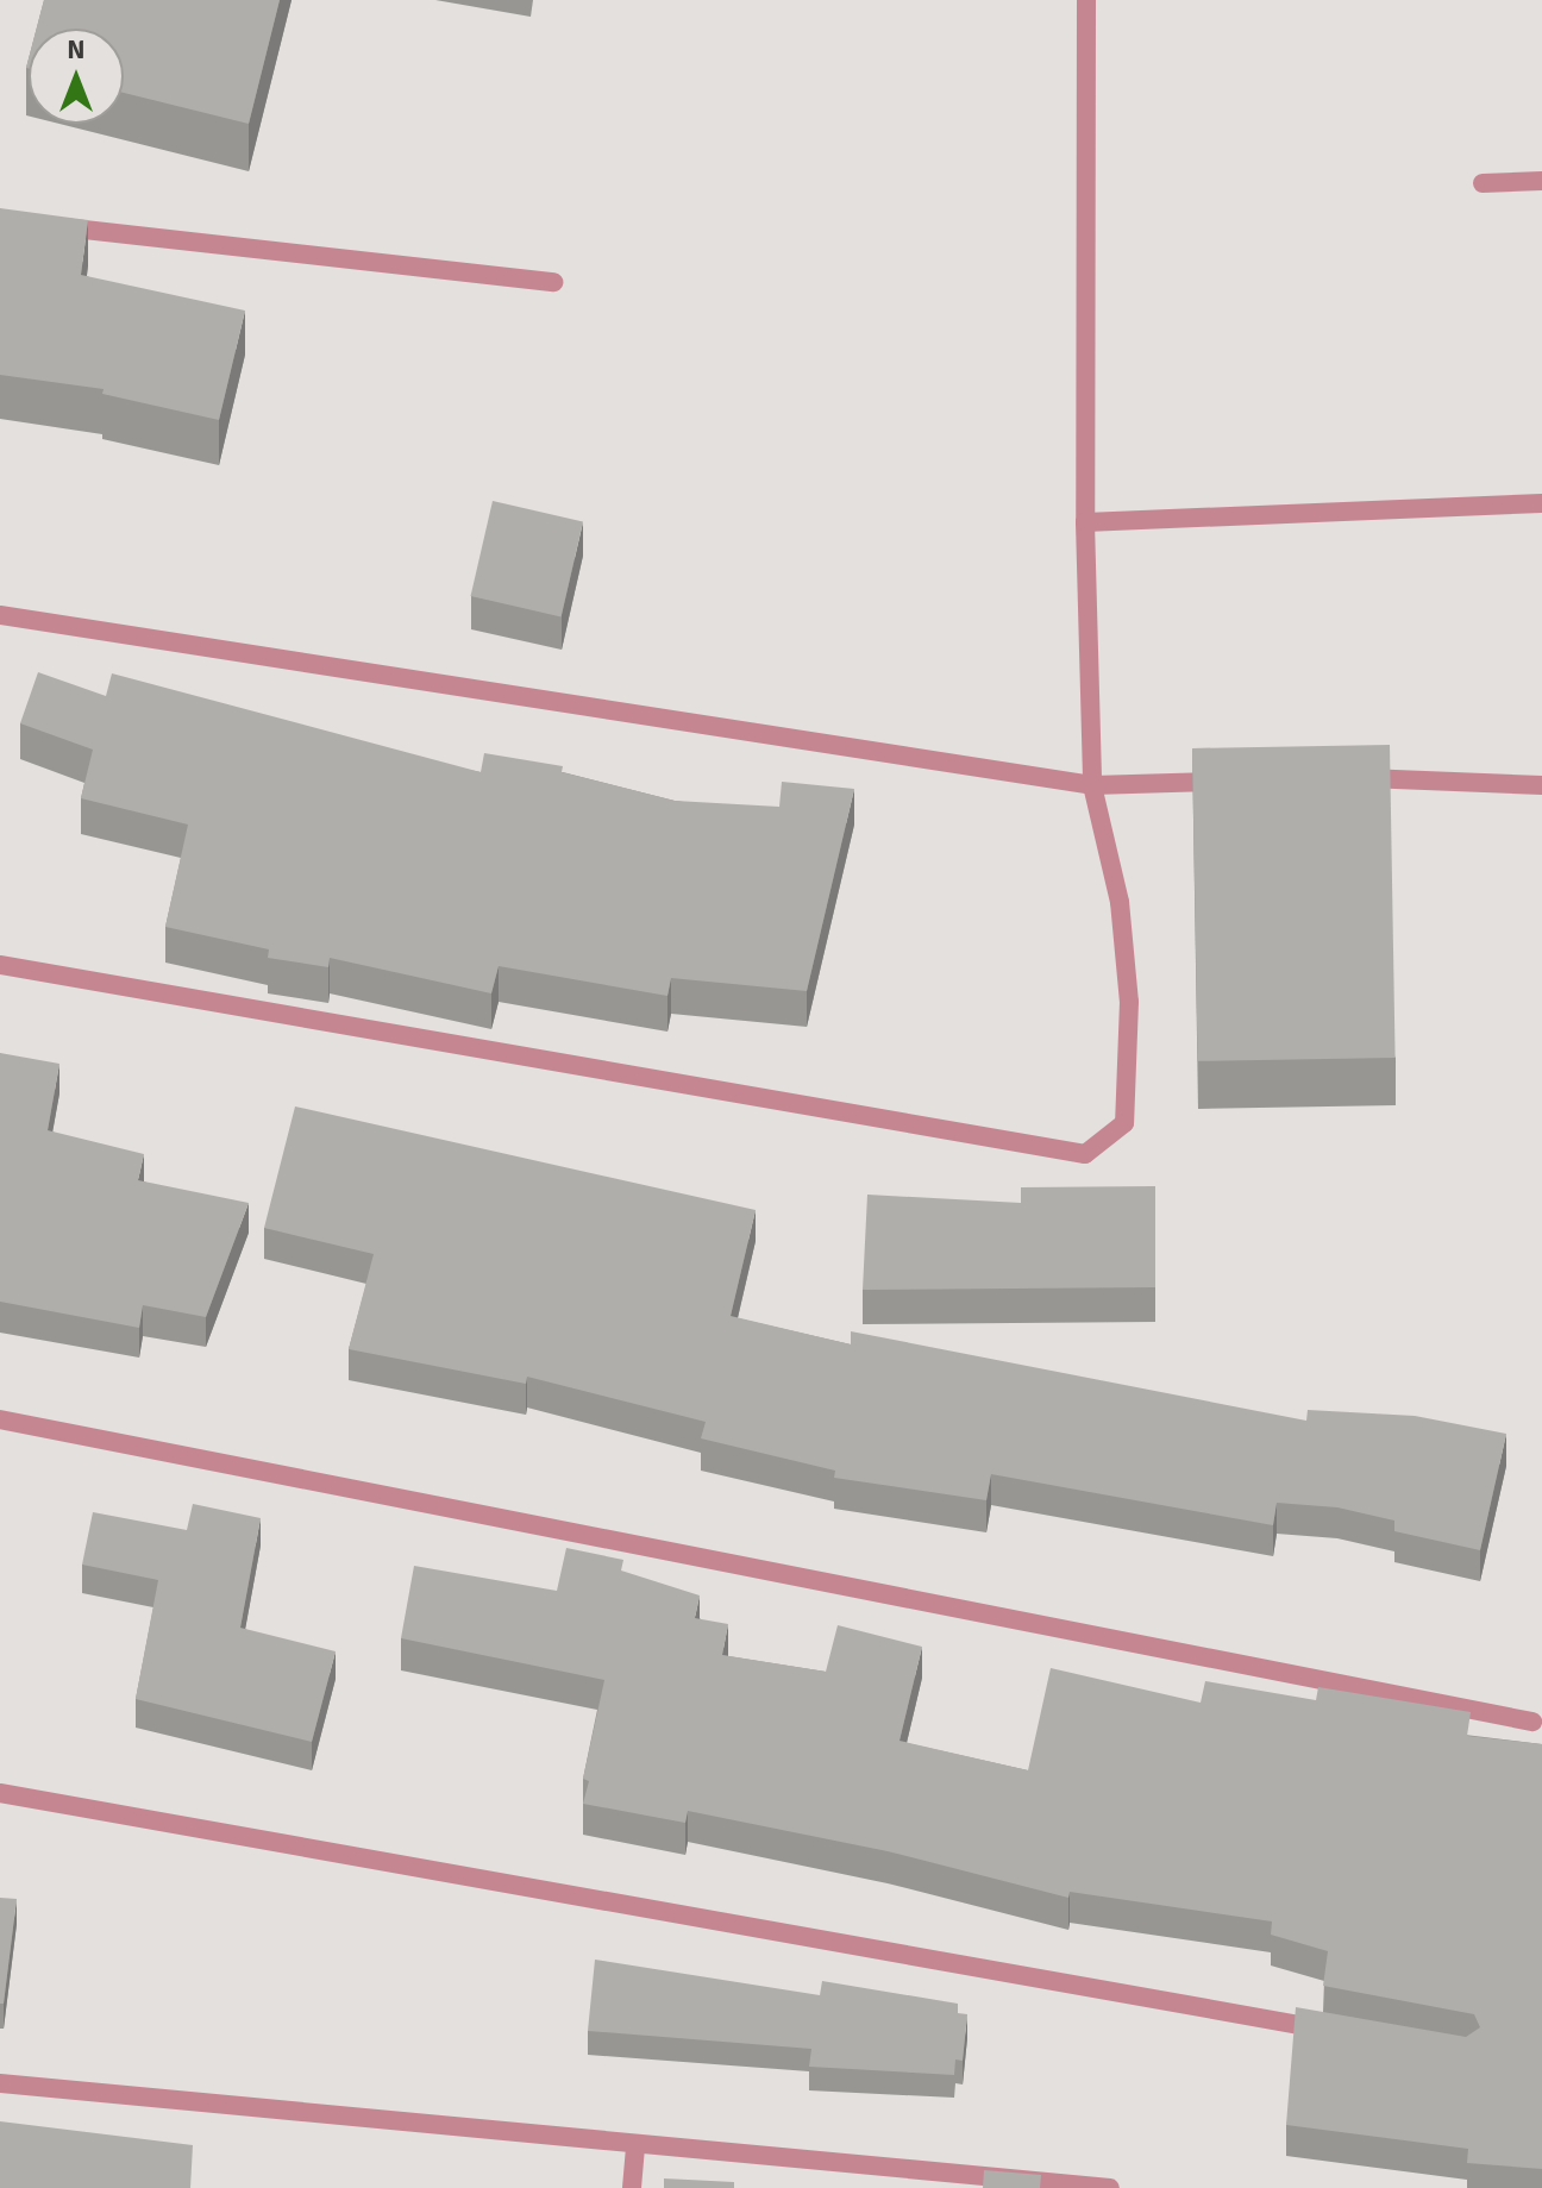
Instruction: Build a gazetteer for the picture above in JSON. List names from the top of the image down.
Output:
{
  "north": "top"
}
